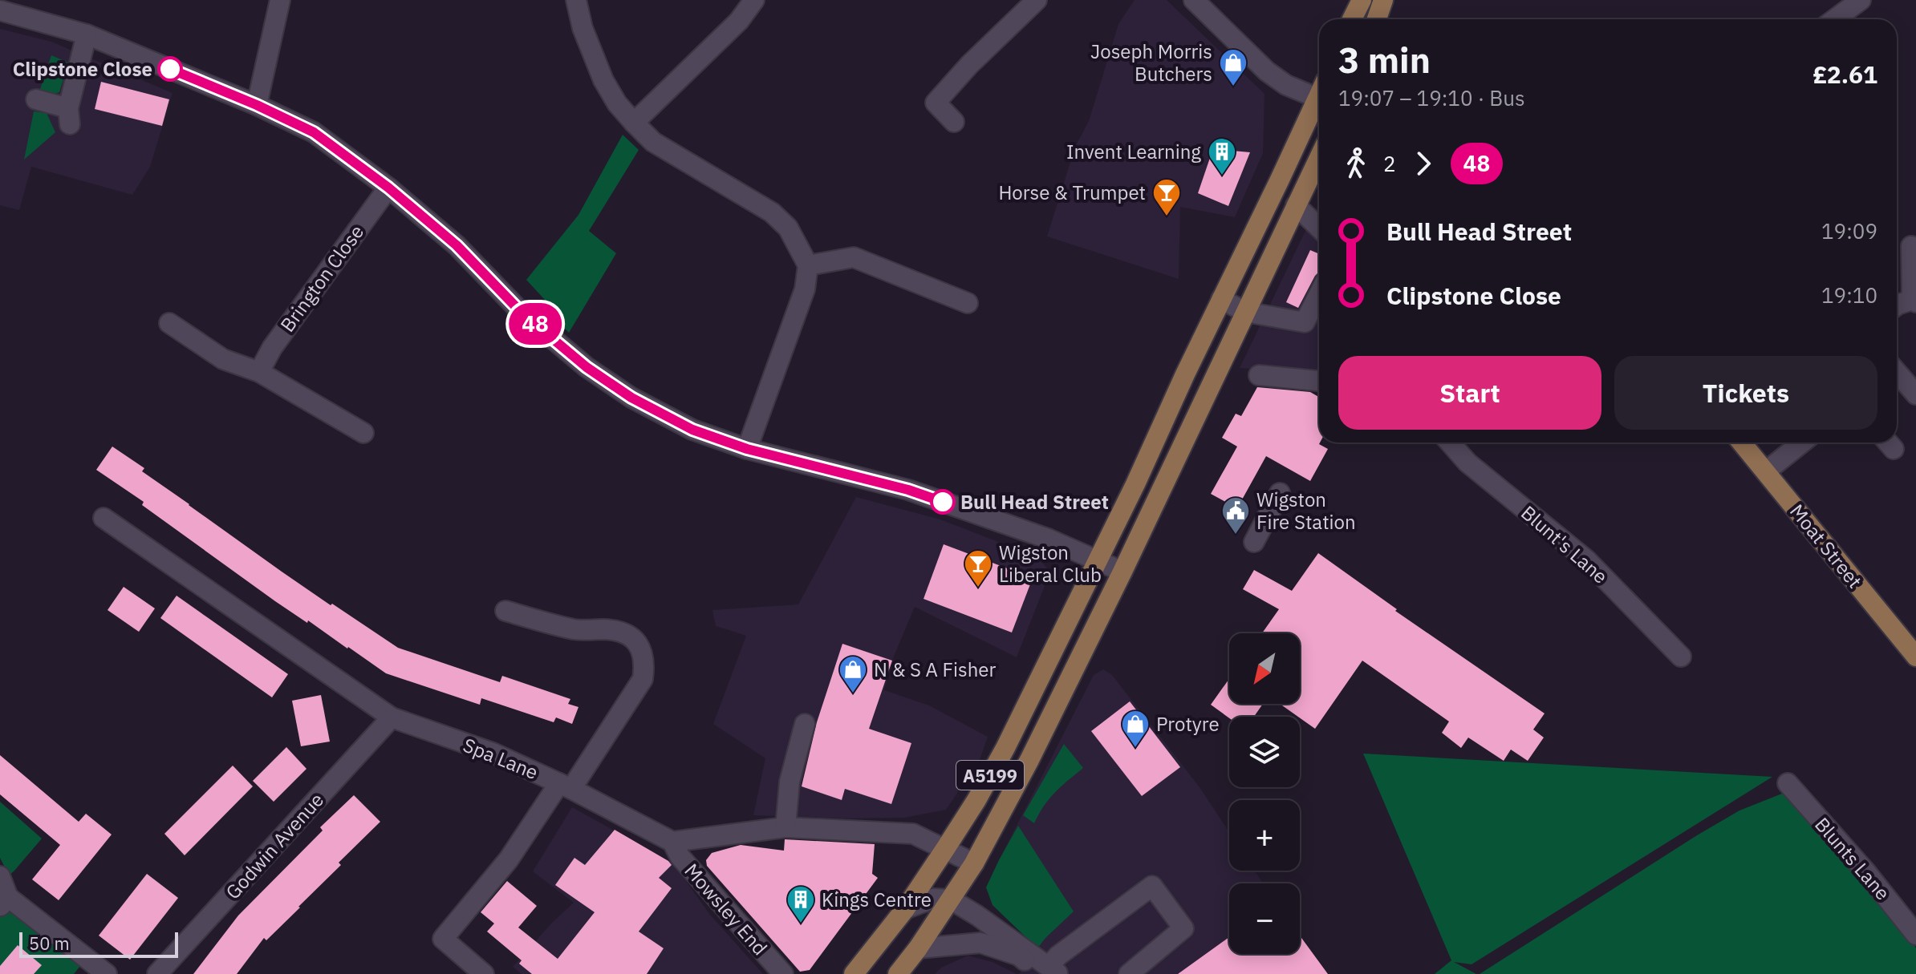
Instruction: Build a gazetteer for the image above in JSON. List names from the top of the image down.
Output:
{
  "streets": {
    "main road": ["Moat Street", "A5199"],
    "street": [
      "Brington Close",
      "Blunt's Lane",
      "Spa Lane",
      "Godwin Avenue",
      "Blunts Lane",
      "Mowsley End"
    ]
  },
  "crossings": [
    ["Spa Lane", "Godwin Avenue"],
    ["Spa Lane", "Mowsley End"]
  ],
  "places": {
    "other": ["Clipstone Close", "Bull Head Street"],
    "shop": ["Joseph Morris Butchers", "N & S A Fisher", "Protyre"],
    "building": ["Invent Learning", "Kings Centre"],
    "bar": ["Horse & Trumpet", "Wigston Liberal Club"],
    "public building": ["Wigston Fire Station"]
  },
  "lines": ["bus line 48"],
  "scale_bar": "50 m",
  "north": "bottom left",
  "page": {
    "on_map": "48",
    "heading": ["3 min", "19:07 – 19:10 · Bus", "£2.61"],
    "legs": ["2", "48"],
    "list": [
      {
        "name": "Bull Head Street",
        "value": "19:09"
      },
      {
        "name": "Clipstone Close",
        "value": "19:10"
      }
    ],
    "buttons": ["Start", "Tickets"],
    "map_buttons": ["+", "−"],
    "scale": "50 m"
  }
}
